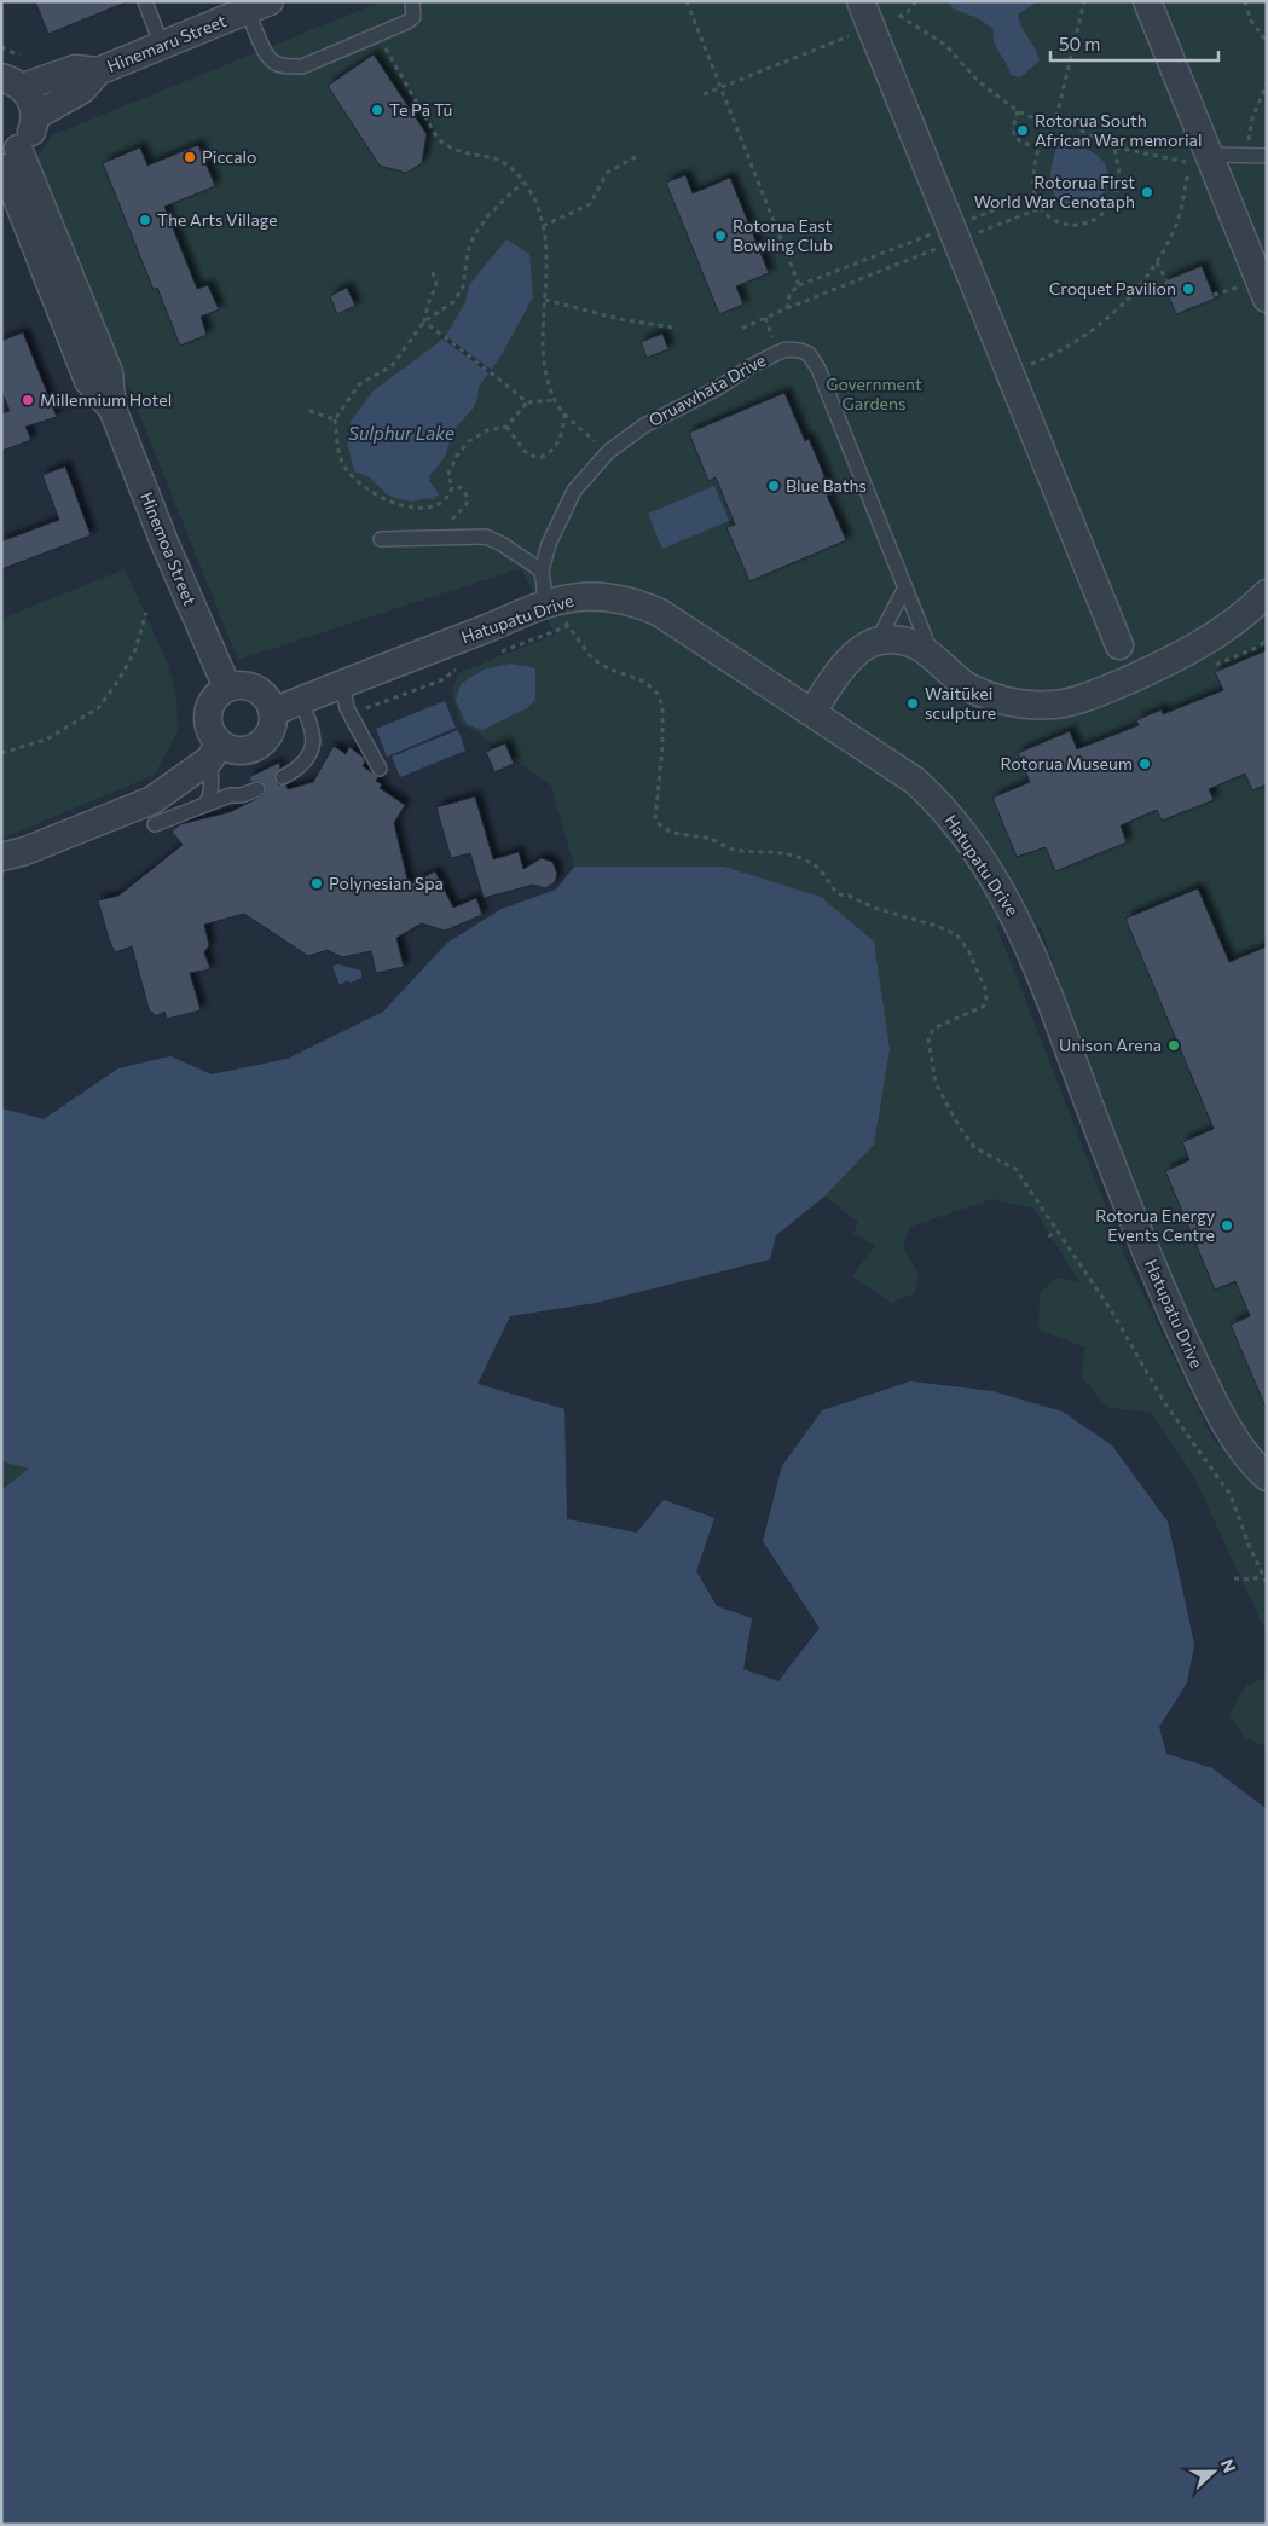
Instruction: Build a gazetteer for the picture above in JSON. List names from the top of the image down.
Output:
{
  "streets": {
    "street": [
      "Hinemaru Street",
      "Oruawhata Drive",
      "Hinemoa Street",
      "Hatupatu Drive"
    ]
  },
  "crossings": [
    ["Hinemoa Street", "Hatupatu Drive"]
  ],
  "water": ["Sulphur Lake"],
  "parks": ["Government Gardens"],
  "places": [
    "Te Pā Tū",
    "Rotorua South African War memorial",
    "Piccalo",
    "Rotorua First World War Cenotaph",
    "The Arts Village",
    "Rotorua East Bowling Club",
    "Croquet Pavilion",
    "Millennium Hotel",
    "Blue Baths",
    "Waitūkei sculpture",
    "Rotorua Museum",
    "Polynesian Spa",
    "Unison Arena",
    "Rotorua Energy Events Centre"
  ],
  "scale_bar": "50 m",
  "north": "right"
}
